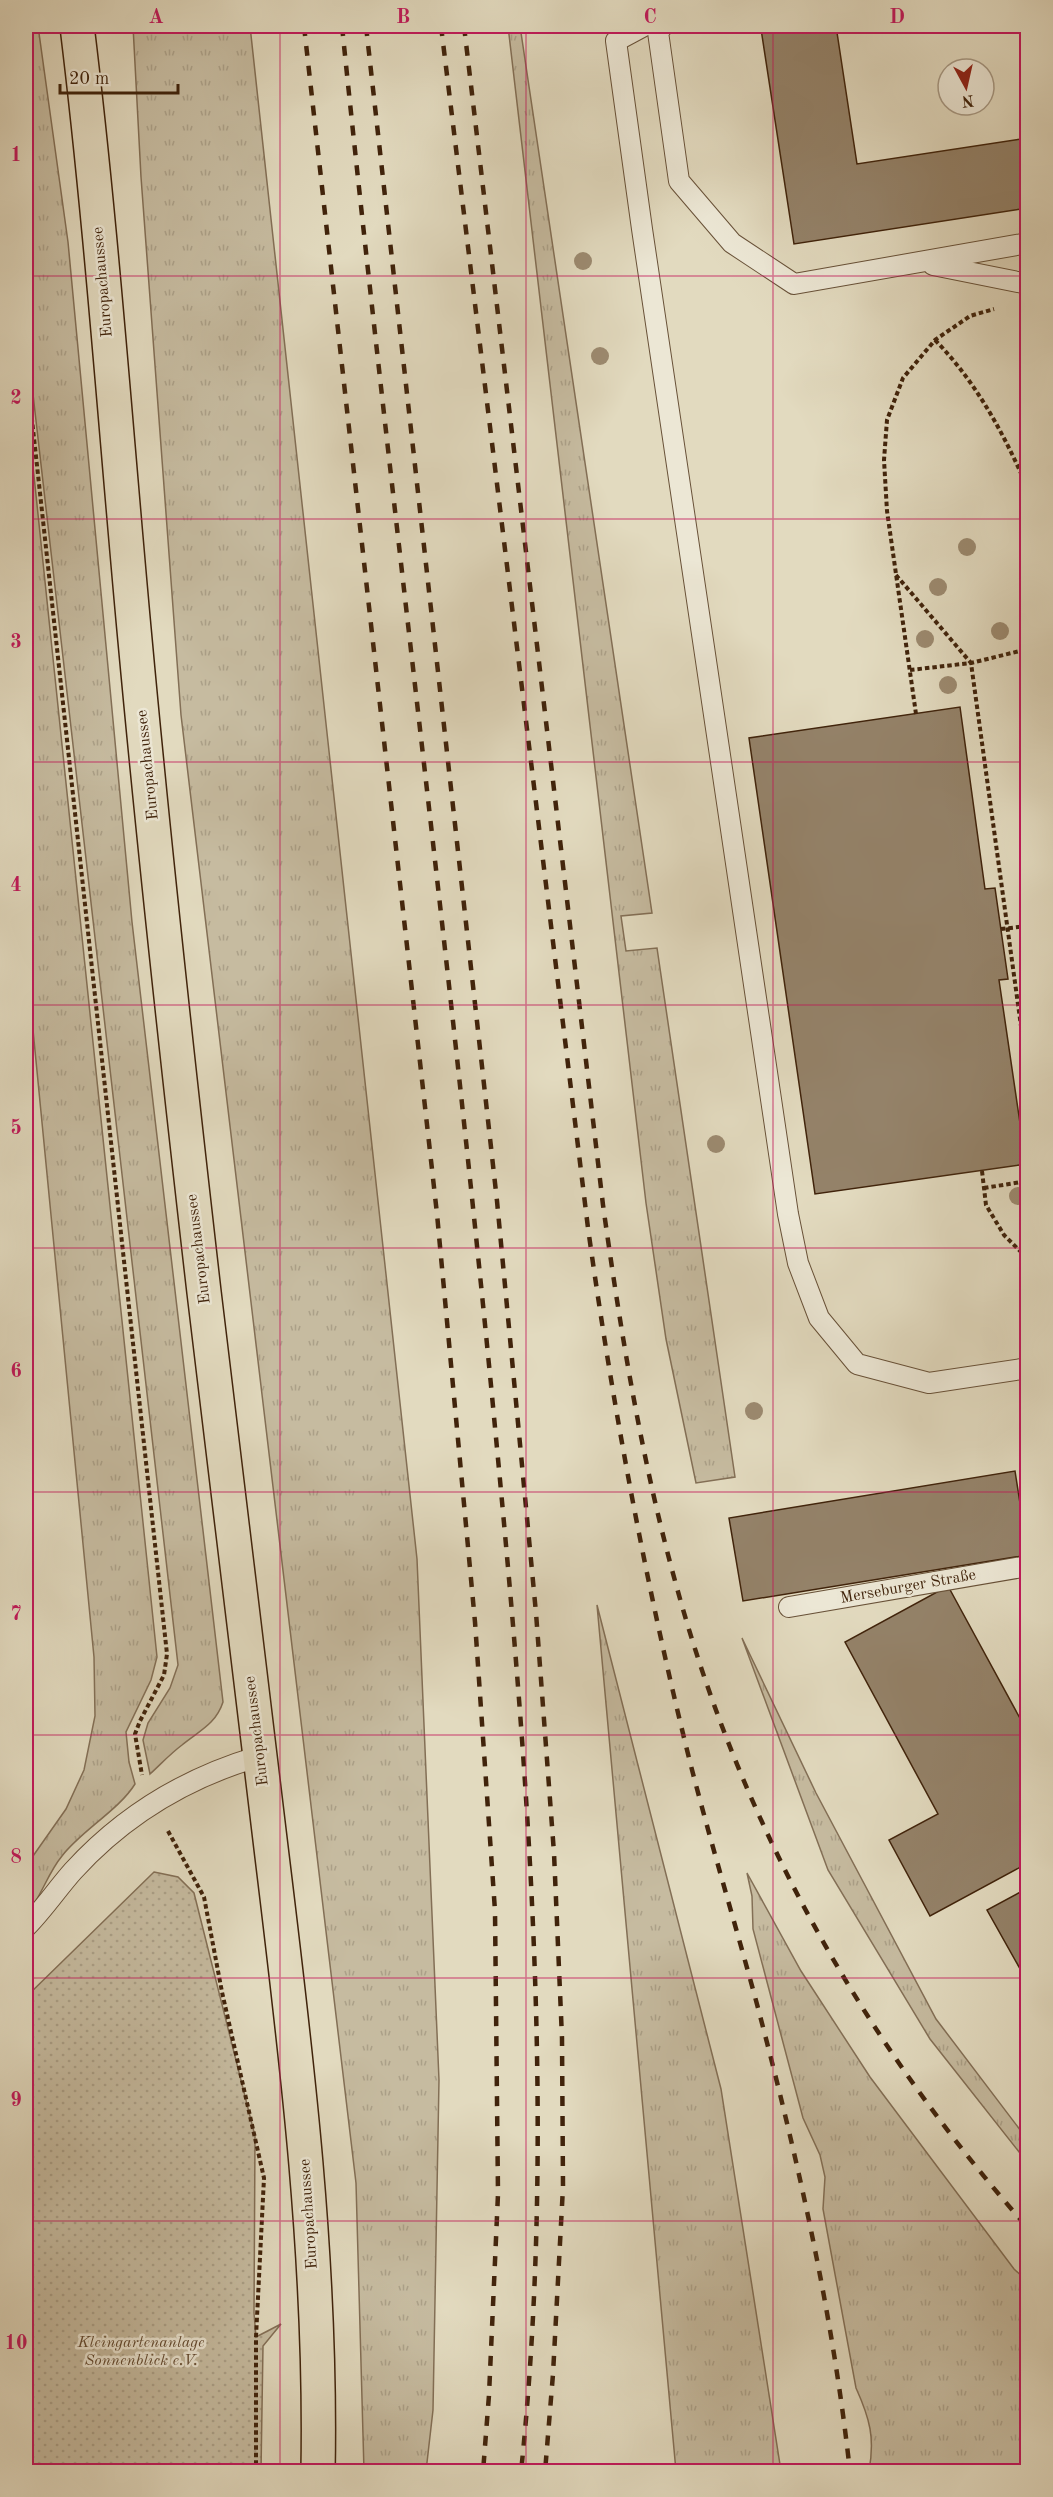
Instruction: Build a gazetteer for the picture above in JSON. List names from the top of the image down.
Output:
{
  "streets": {
    "main road": ["Europachaussee"],
    "lane": ["Merseburger Straße"]
  },
  "parks": ["Kleingartenanlage Sonnenblick e.V."],
  "scale_bar": "20 m",
  "north": "bottom",
  "grid": {
    "columns": [
      "A",
      "B",
      "C",
      "D"
    ],
    "rows": [
      "1",
      "2",
      "3",
      "4",
      "5",
      "6",
      "7",
      "8",
      "9",
      "10"
    ]
  }
}
